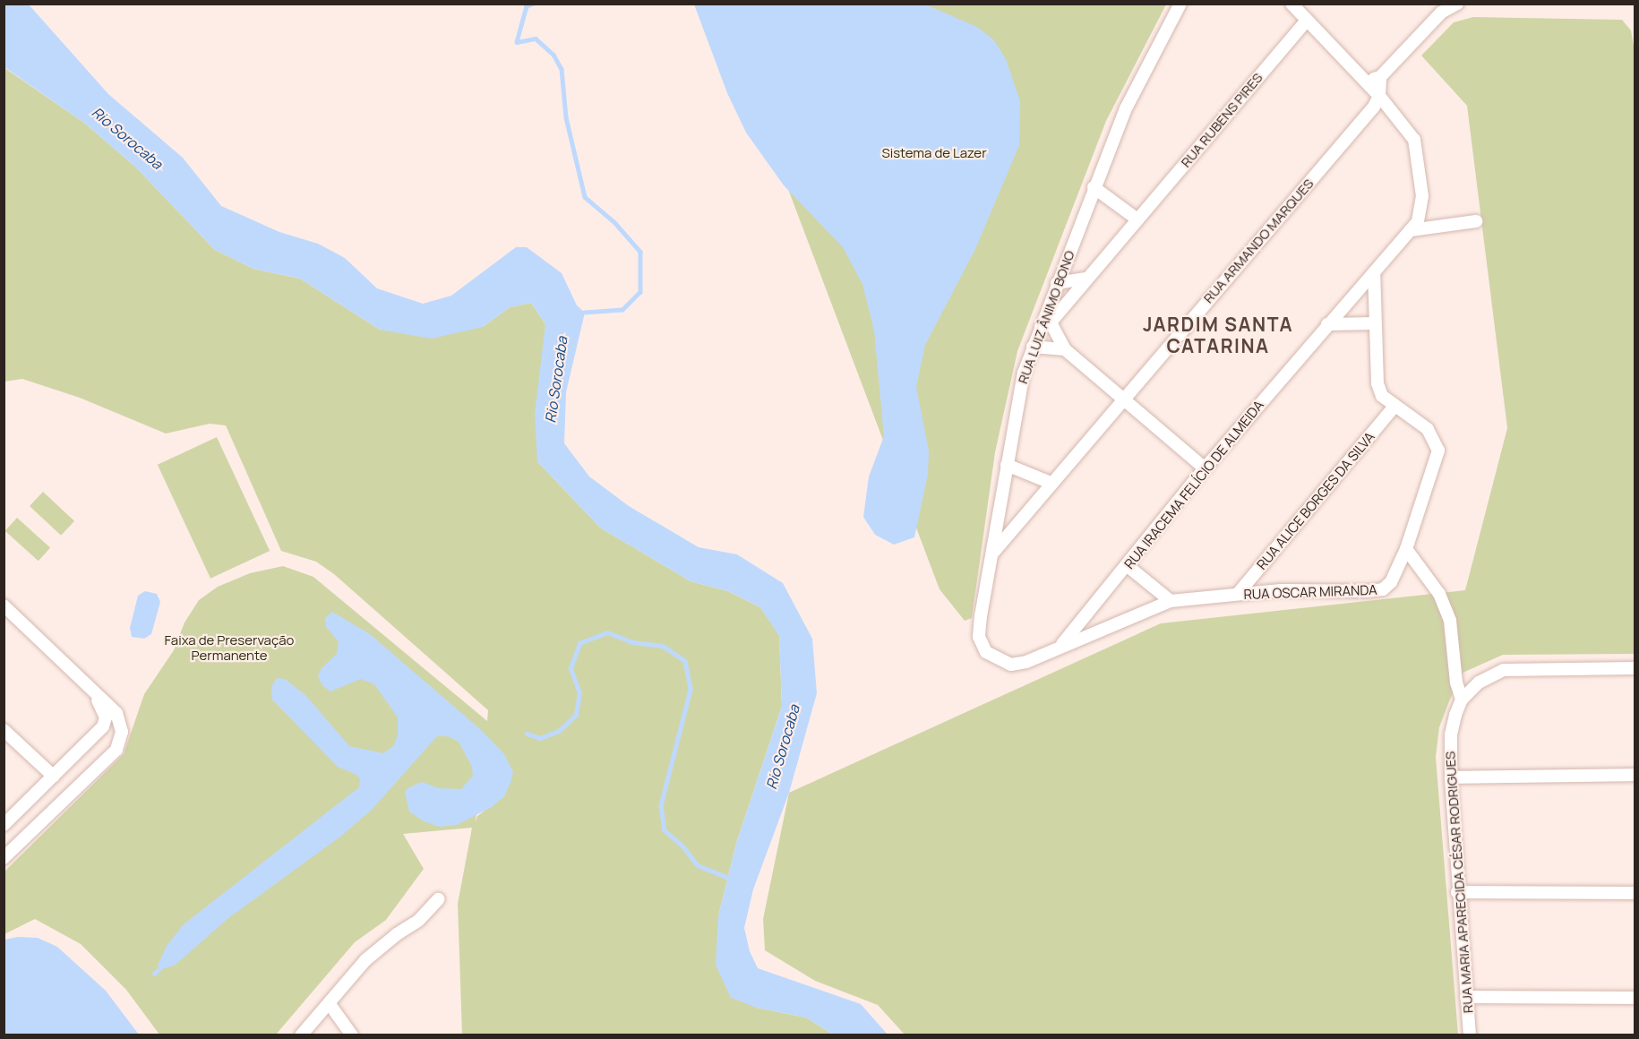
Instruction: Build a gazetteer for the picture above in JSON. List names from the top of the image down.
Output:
{
  "streets": {
    "street": [
      "RUA RUBENS PIRES",
      "RUA ARMANDO MARQUES",
      "RUA LUIZ ÂNIMO BONO",
      "RUA IRACEMA FELÍCIO DE ALMEIDA",
      "RUA ALICE BORGES DA SILVA",
      "RUA OSCAR MIRANDA",
      "RUA MARIA APARECIDA CÉSAR RODRIGUES"
    ]
  },
  "crossings": [
    ["RUA RUBENS PIRES", "RUA LUIZ ÂNIMO BONO"],
    ["RUA ARMANDO MARQUES", "RUA LUIZ ÂNIMO BONO"],
    ["RUA LUIZ ÂNIMO BONO", "RUA OSCAR MIRANDA"],
    ["RUA IRACEMA FELÍCIO DE ALMEIDA", "RUA OSCAR MIRANDA"],
    ["RUA ALICE BORGES DA SILVA", "RUA OSCAR MIRANDA"]
  ],
  "districts": ["JARDIM SANTA CATARINA"],
  "water": ["Rio Sorocaba"],
  "parks": ["Sistema de Lazer", "Faixa de Preservação Permanente"]
}
